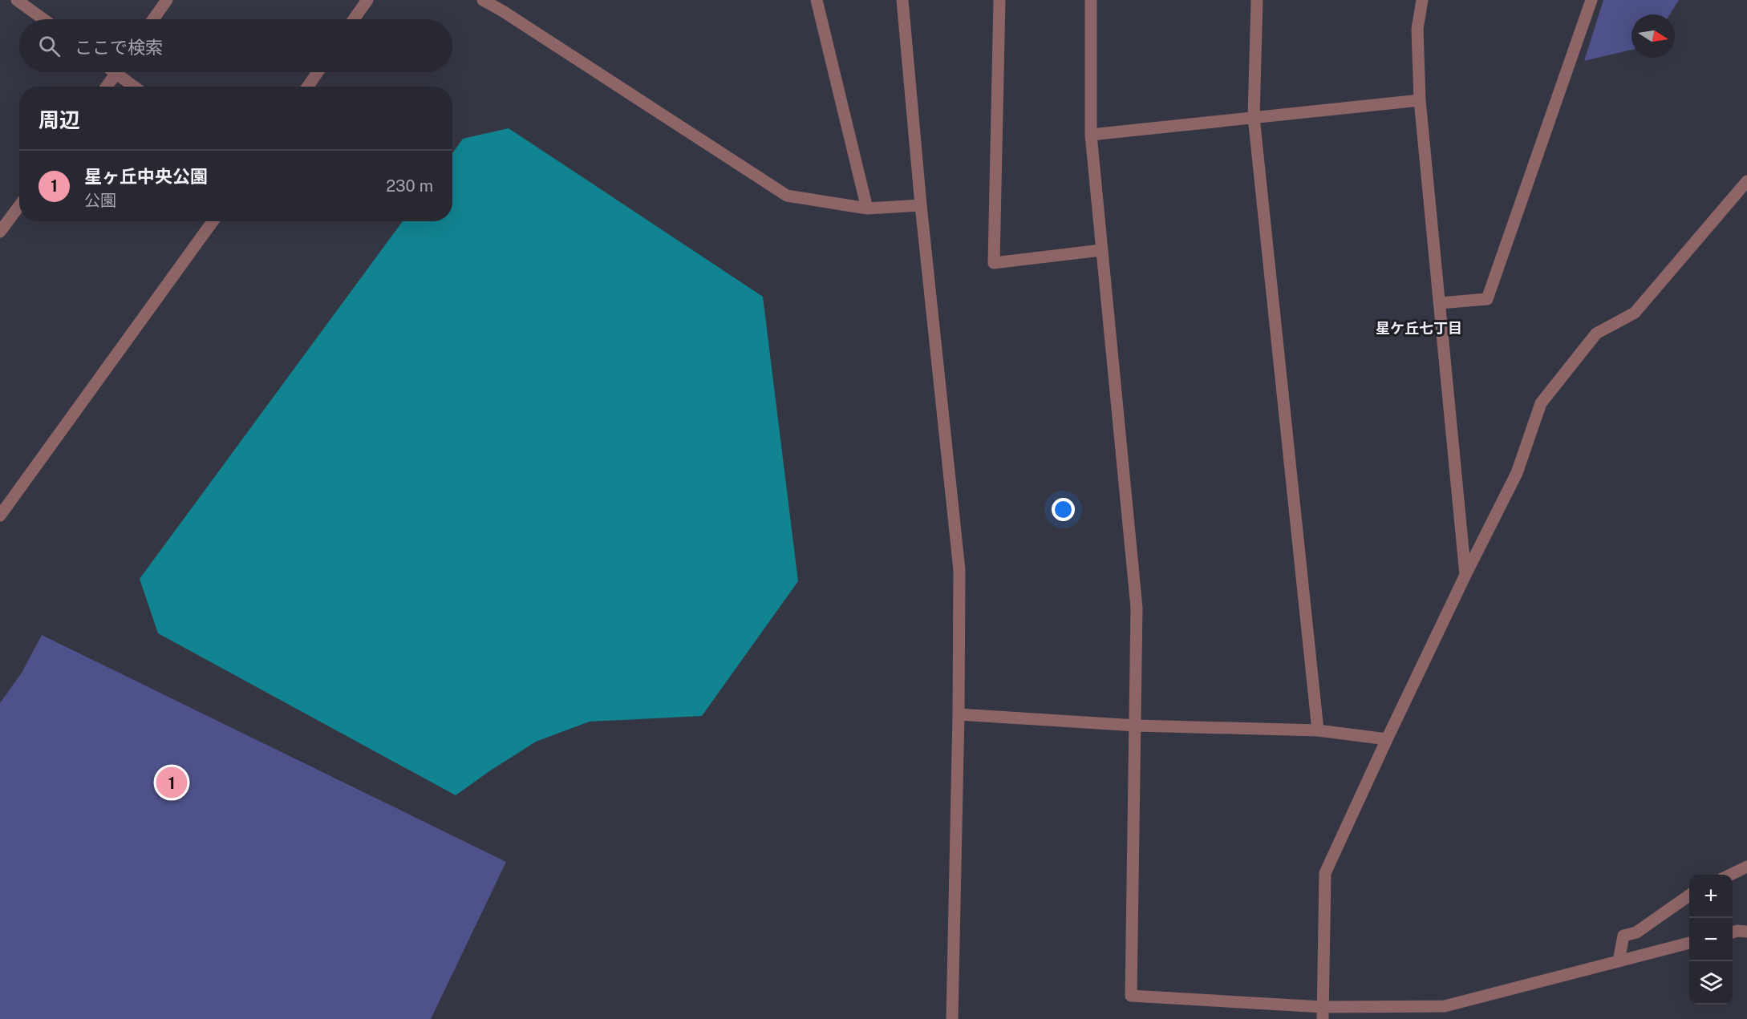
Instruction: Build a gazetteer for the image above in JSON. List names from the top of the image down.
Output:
{
  "districts": ["星ケ丘七丁目"],
  "north": "right",
  "page": {
    "search": "ここで検索",
    "heading": "周辺",
    "list": [
      {
        "mark": "1",
        "name": "星ヶ丘中央公園",
        "note": "公園",
        "value": "230 m"
      }
    ],
    "pins": "1",
    "map_buttons": ["+", "−"]
  }
}
